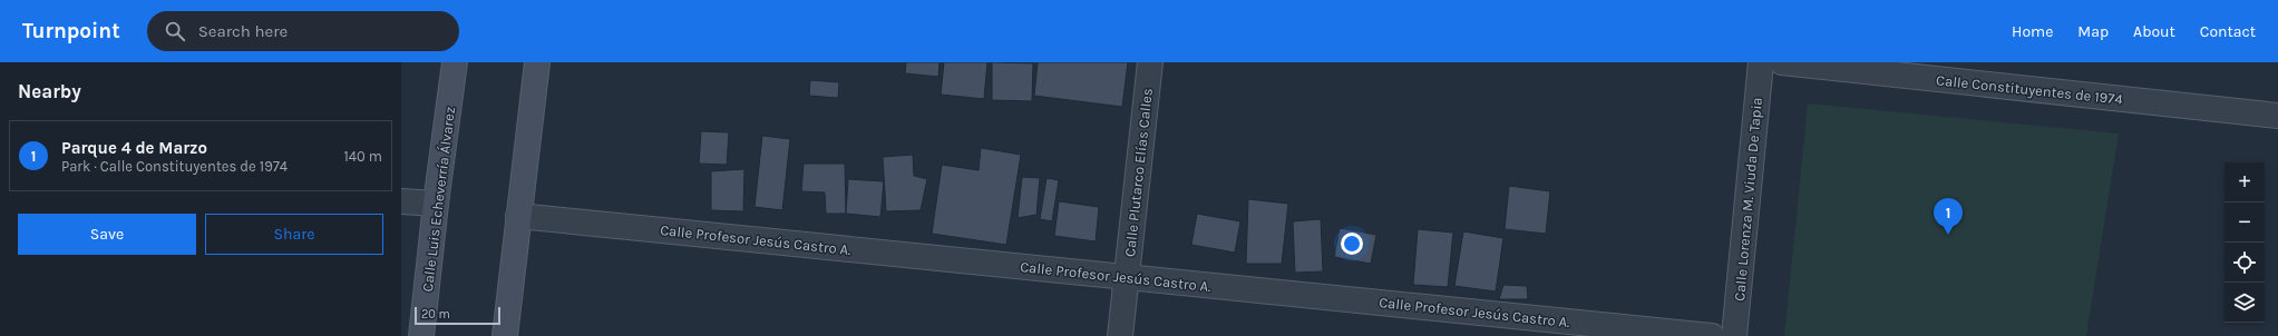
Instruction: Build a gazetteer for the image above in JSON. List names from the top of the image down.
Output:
{
  "streets": {
    "street": [
      "Calle Constituyentes de 1974",
      "Calle Plutarco Elías Calles",
      "Calle Luis Echeverría Álvarez",
      "Calle Lorenza M. Viuda De Tapia",
      "Calle Profesor Jesús Castro A."
    ]
  },
  "crossings": [
    ["Calle Plutarco Elías Calles", "Calle Profesor Jesús Castro A."]
  ],
  "scale_bar": "20 m",
  "page": {
    "header": "Turnpoint",
    "search": "Search here",
    "nav": [
      "Home",
      "Map",
      "About",
      "Contact"
    ],
    "heading": "Nearby",
    "list": [
      {
        "mark": "1",
        "name": "Parque 4 de Marzo",
        "note": "Park · Calle Constituyentes de 1974",
        "value": "140 m"
      }
    ],
    "map_buttons": ["+", "−"],
    "pins": "1",
    "buttons": ["Save", "Share"],
    "scale": "20 m"
  }
}
